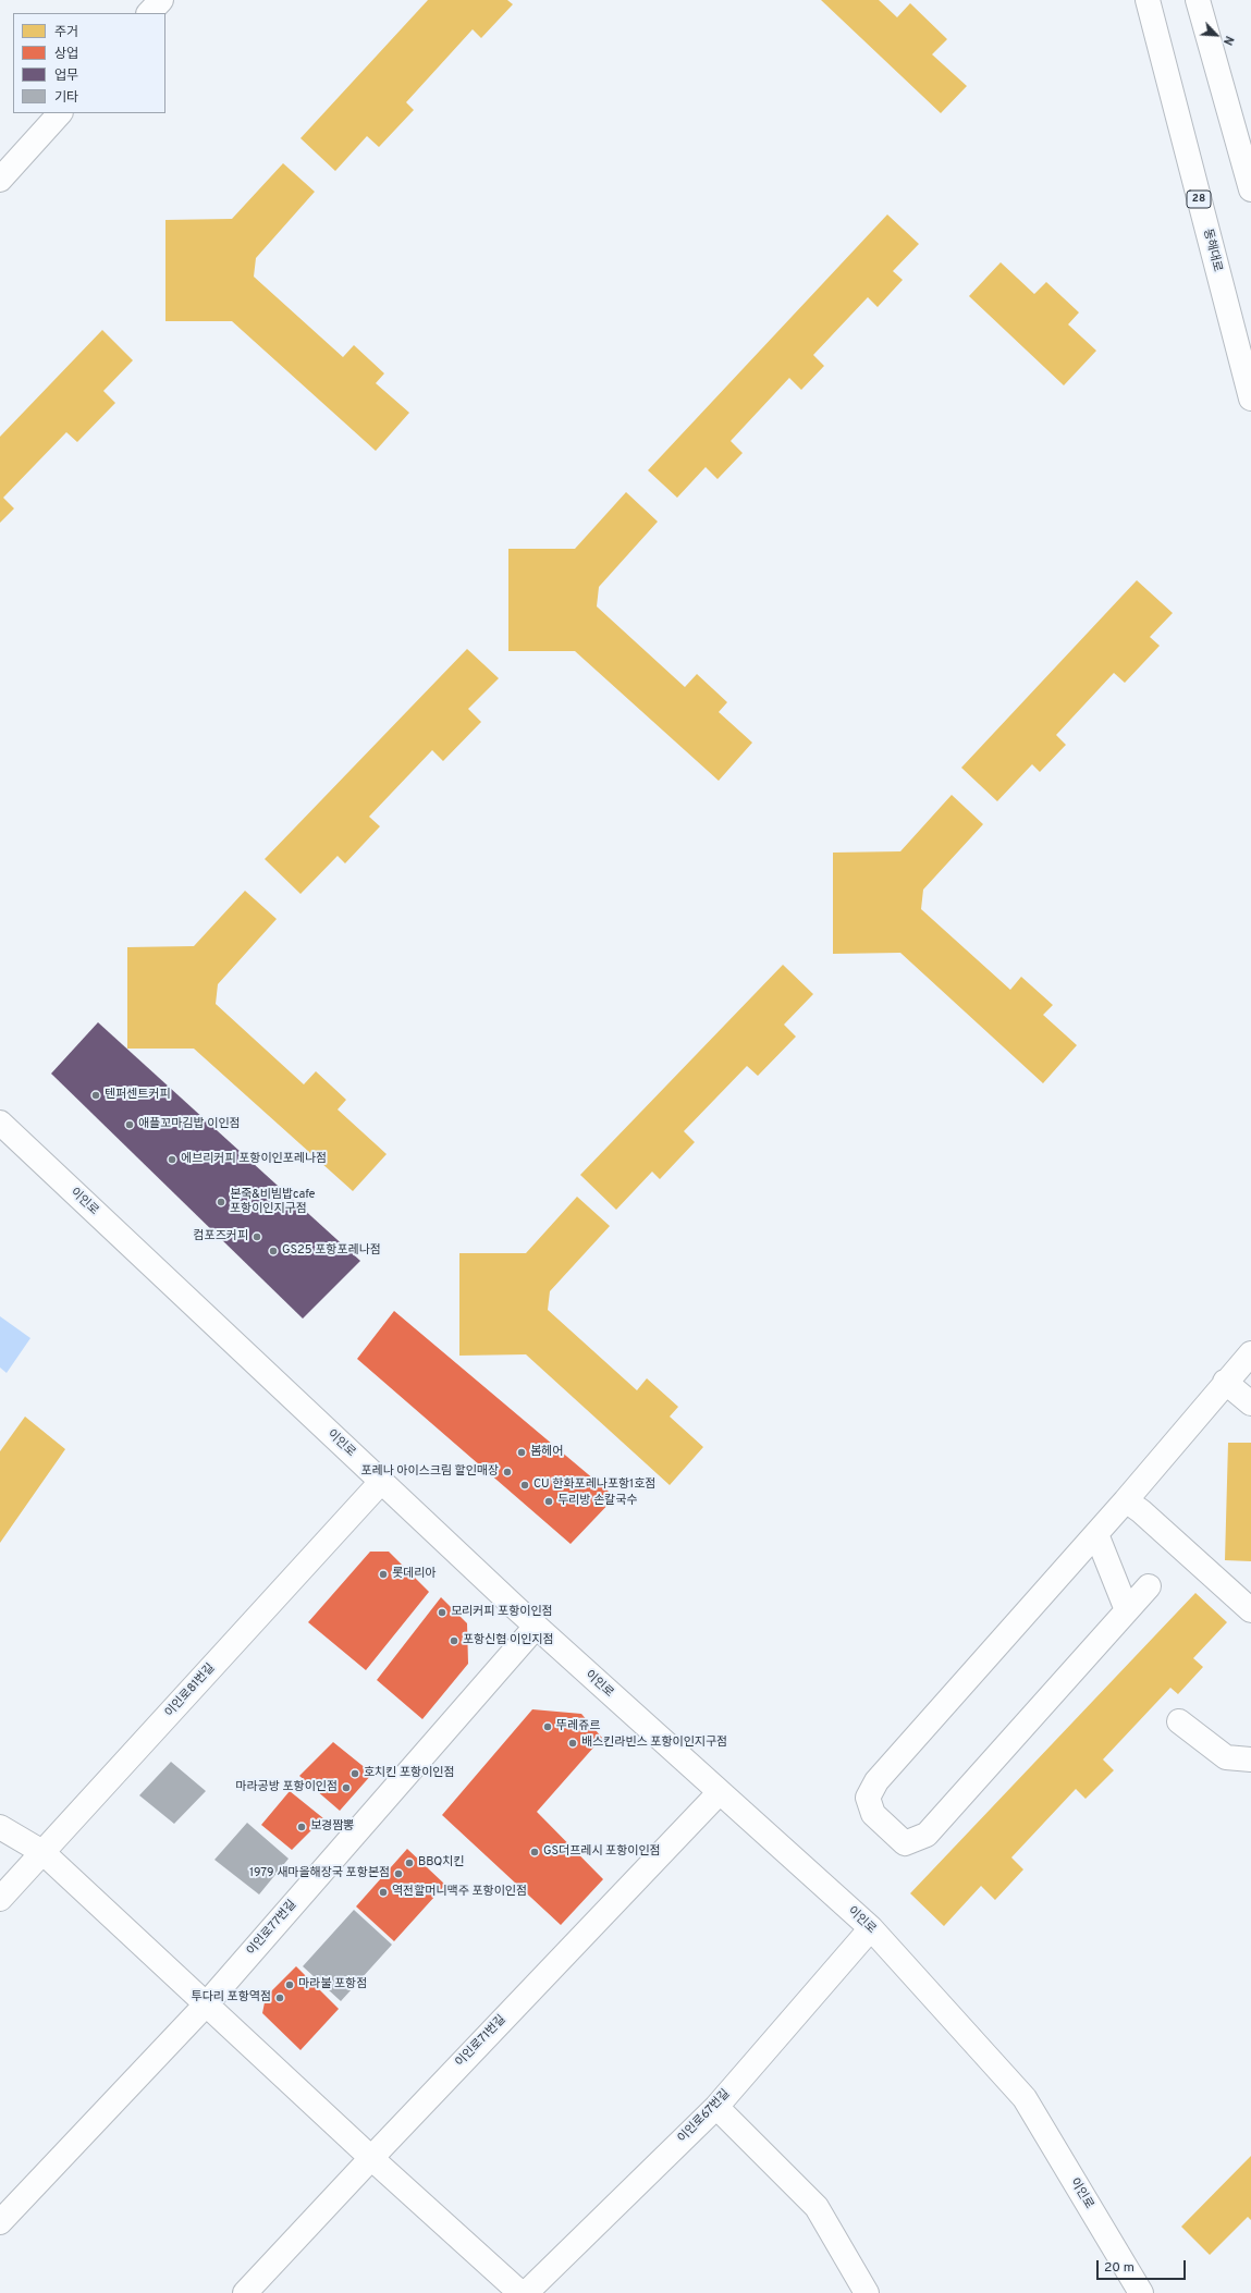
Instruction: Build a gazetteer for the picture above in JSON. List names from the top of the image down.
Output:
{
  "streets": {
    "street": [
      "28",
      "동해대로",
      "이인로",
      "이인로81번길",
      "이인로77번길",
      "이인로71번길",
      "이인로67번길"
    ]
  },
  "crossings": [
    ["이인로", "이인로81번길"],
    ["이인로", "이인로77번길"],
    ["이인로", "이인로71번길"],
    ["이인로", "이인로67번길"]
  ],
  "places": [
    "텐퍼센트커피",
    "애플꼬마김밥 이인점",
    "에브리커피 포항이인포레나점",
    "본죽&비빔밥cafe 포항이인지구점",
    "컴포즈커피",
    "GS25 포항포레나점",
    "봄헤어",
    "포레나 아이스크림 할인매장",
    "CU 한화포레나포항1호점",
    "두리방 손칼국수",
    "롯데리아",
    "모리커피 포항이인점",
    "포항신협 이인지점",
    "뚜레쥬르",
    "배스킨라빈스 포항이인지구점",
    "호치킨 포항이인점",
    "마라공방 포항이인점",
    "보경짬뽕",
    "GS더프레시 포항이인점",
    "BBQ치킨",
    "1979 새마을해장국 포항본점",
    "역전할머니맥주 포항이인점",
    "마라불 포항점",
    "투다리 포항역점"
  ],
  "legend": [
    "주거",
    "상업",
    "업무",
    "기타"
  ],
  "scale_bar": "20 m",
  "north": "bottom right"
}
